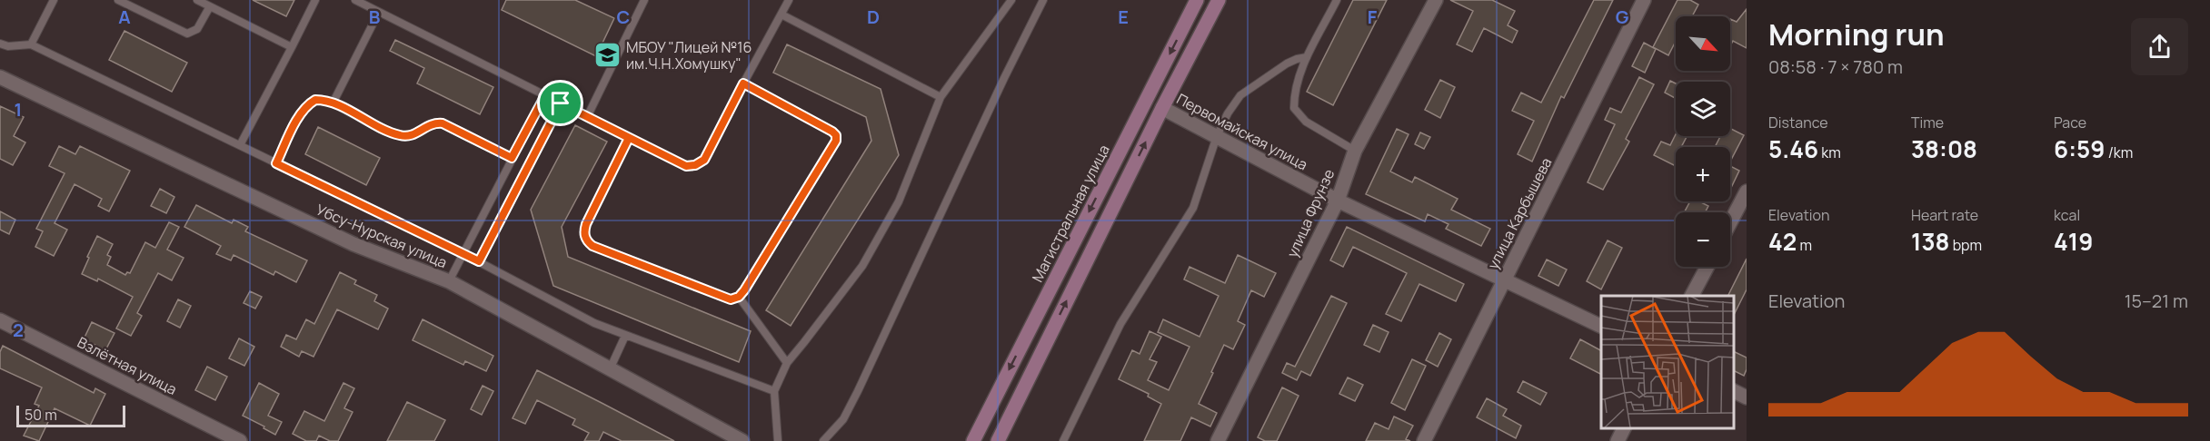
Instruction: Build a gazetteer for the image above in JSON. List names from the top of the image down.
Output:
{
  "streets": {
    "main road": ["Магистральная улица"],
    "street": [
      "Первомайская улица",
      "улица Фрунзе",
      "улица Карбышева",
      "Убсу-Нурская улица",
      "Взлётная улица"
    ]
  },
  "crossings": [
    ["Первомайская улица", "улица Фрунзе"],
    ["Первомайская улица", "улица Карбышева"]
  ],
  "places": {
    "school or university": ["МБОУ \"Лицей №16 им.Ч.Н.Хомушку\""]
  },
  "scale_bar": "50 m",
  "north": "bottom right",
  "page": {
    "heading": ["Morning run", "08:58 · 7 × 780 m"],
    "map_buttons": ["+", "−"],
    "stats": [
      ["Distance", "5.46 km"],
      ["Time", "38:08"],
      ["Pace", "6:59 /km"],
      ["Elevation", "42 m"],
      ["Heart rate", "138 bpm"],
      ["kcal", "419"]
    ],
    "chart": ["Elevation", "15–21 m"],
    "scale": "50 m"
  },
  "grid": {
    "columns": [
      "A",
      "B",
      "C",
      "D",
      "E",
      "F",
      "G"
    ],
    "rows": ["1", "2"]
  }
}
